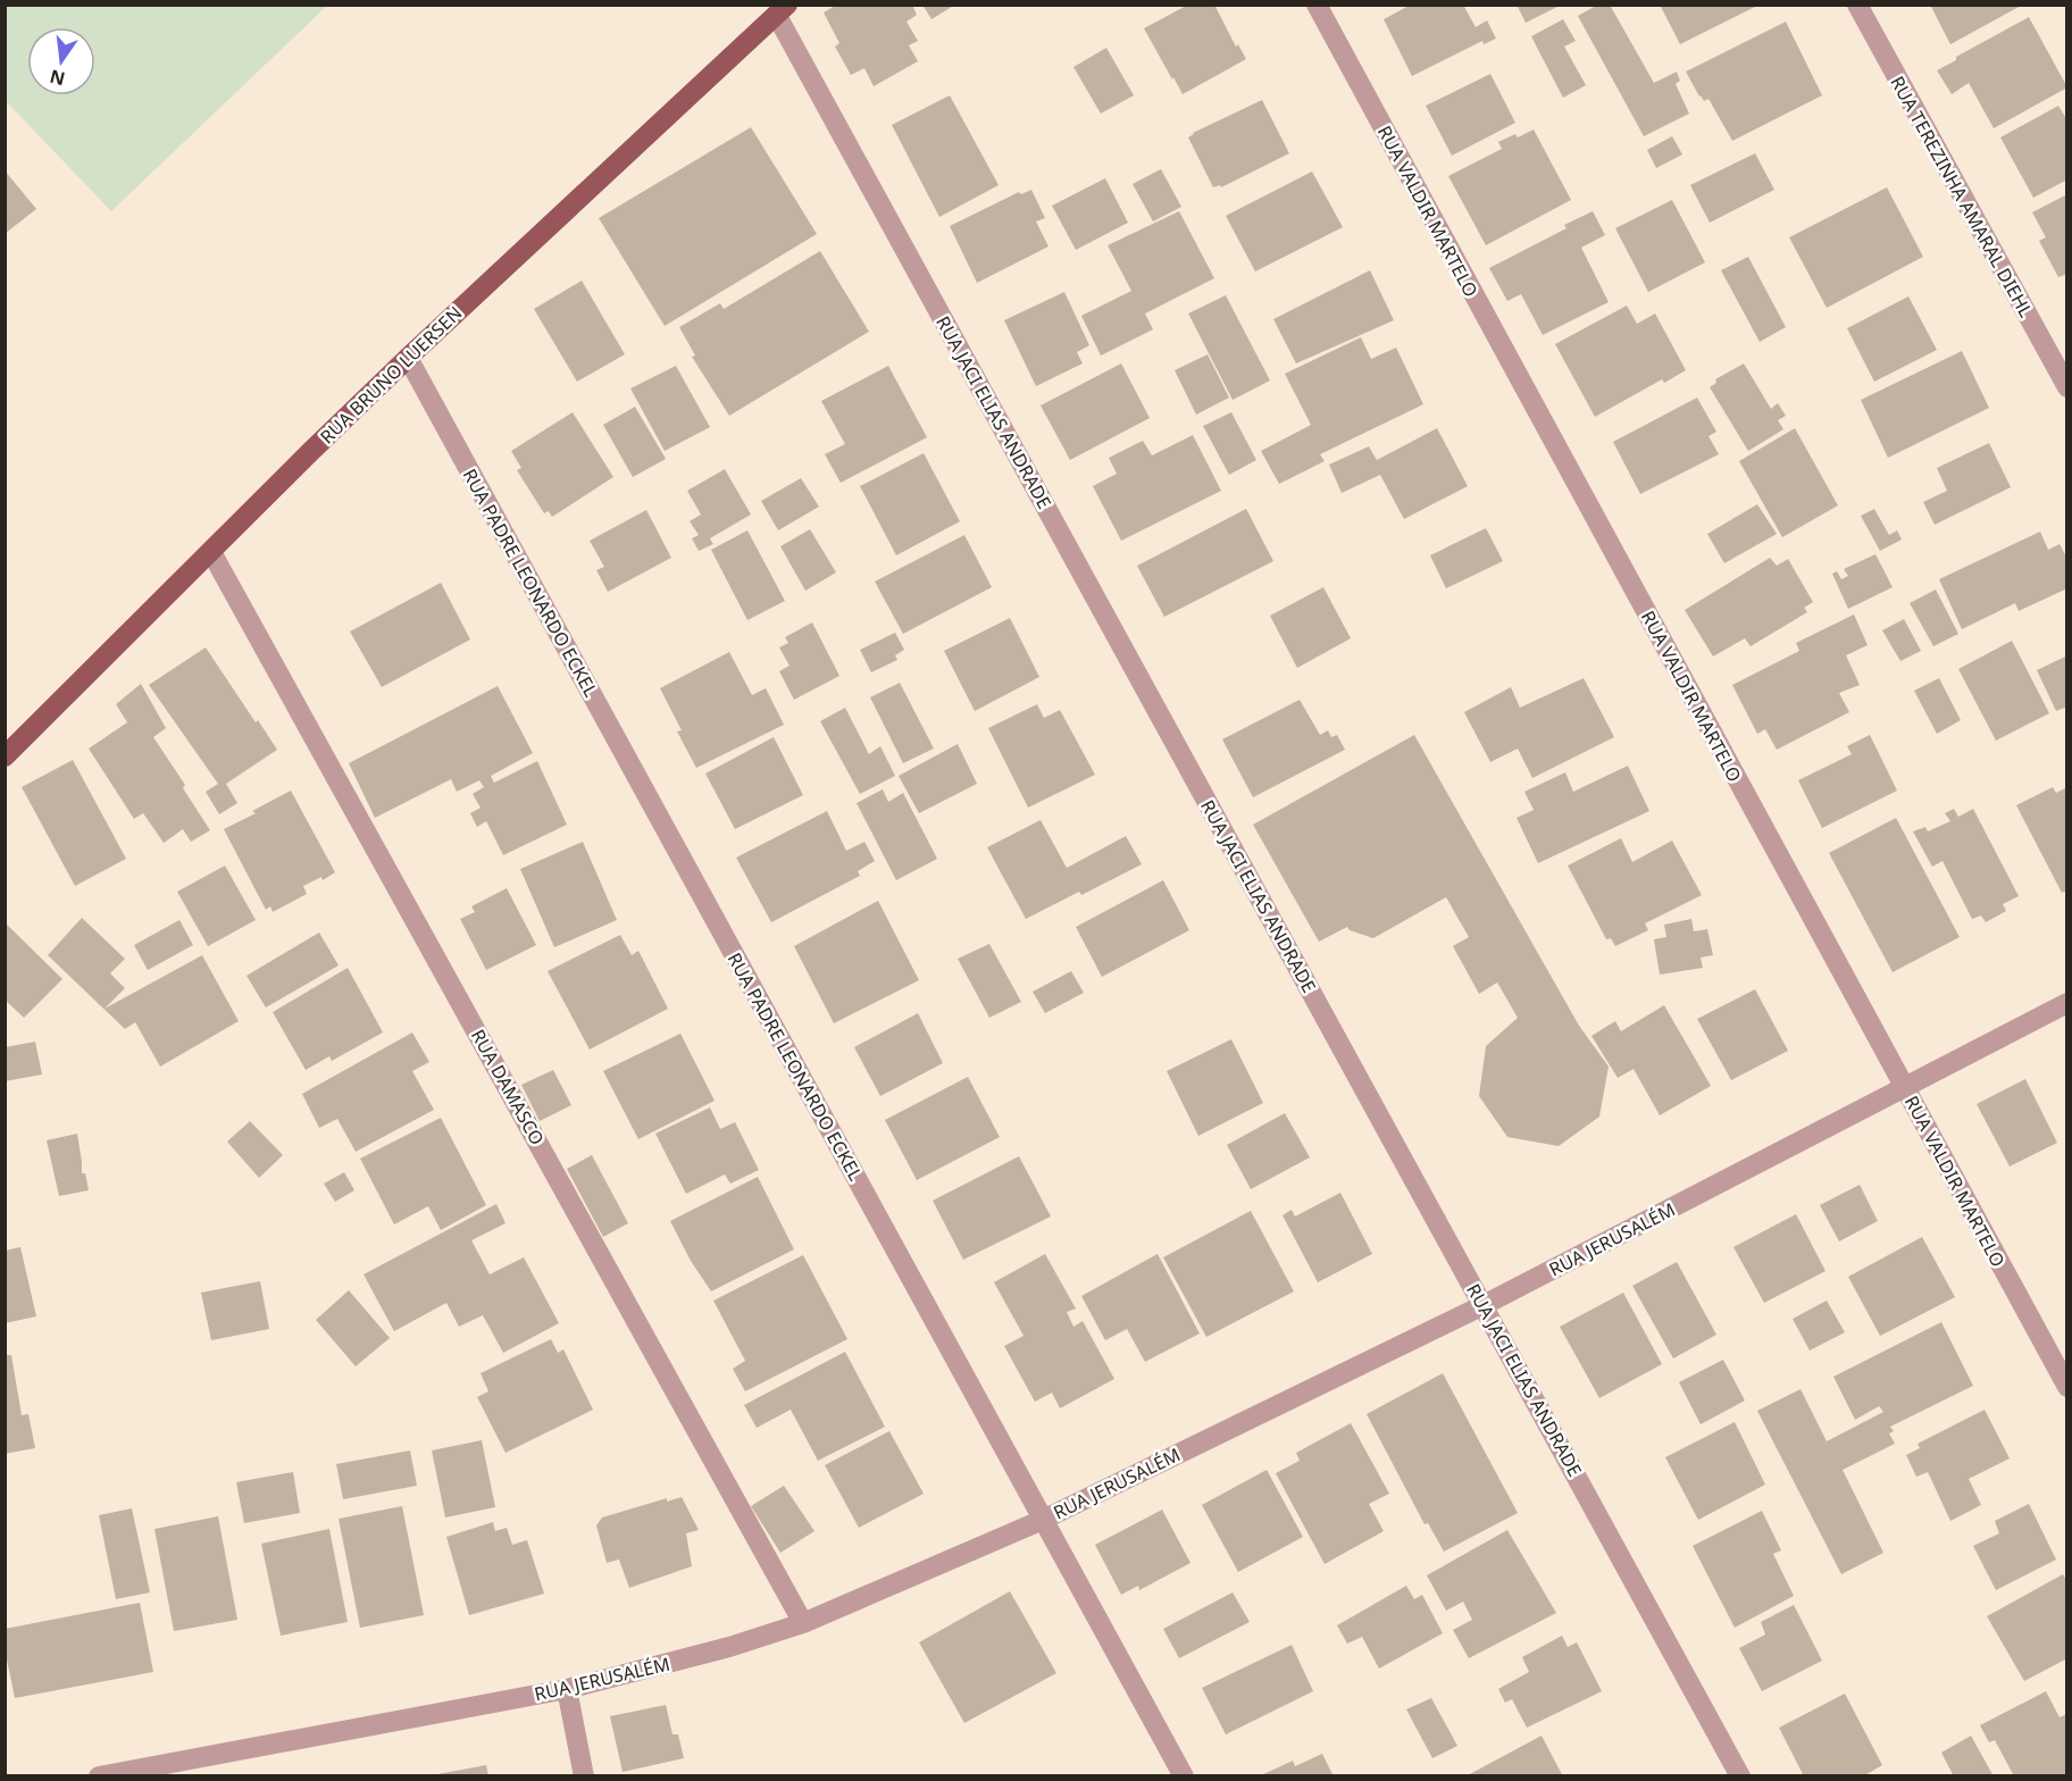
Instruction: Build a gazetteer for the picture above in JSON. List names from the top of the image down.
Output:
{
  "streets": {
    "main road": ["RUA BRUNO LUERSEN"],
    "street": [
      "RUA TEREZINHA AMARAL DIEHL",
      "RUA VALDIR MARTELO",
      "RUA JACI ELIAS ANDRADE",
      "RUA PADRE LEONARDO ECKEL",
      "RUA DAMASCO",
      "RUA JERUSALÉM"
    ]
  },
  "crossings": [
    ["RUA VALDIR MARTELO", "RUA JERUSALÉM"],
    ["RUA BRUNO LUERSEN", "RUA JACI ELIAS ANDRADE"],
    ["RUA BRUNO LUERSEN", "RUA PADRE LEONARDO ECKEL"],
    ["RUA BRUNO LUERSEN", "RUA DAMASCO"],
    ["RUA JACI ELIAS ANDRADE", "RUA JERUSALÉM"],
    ["RUA PADRE LEONARDO ECKEL", "RUA JERUSALÉM"],
    ["RUA DAMASCO", "RUA JERUSALÉM"]
  ],
  "north": "bottom"
}
